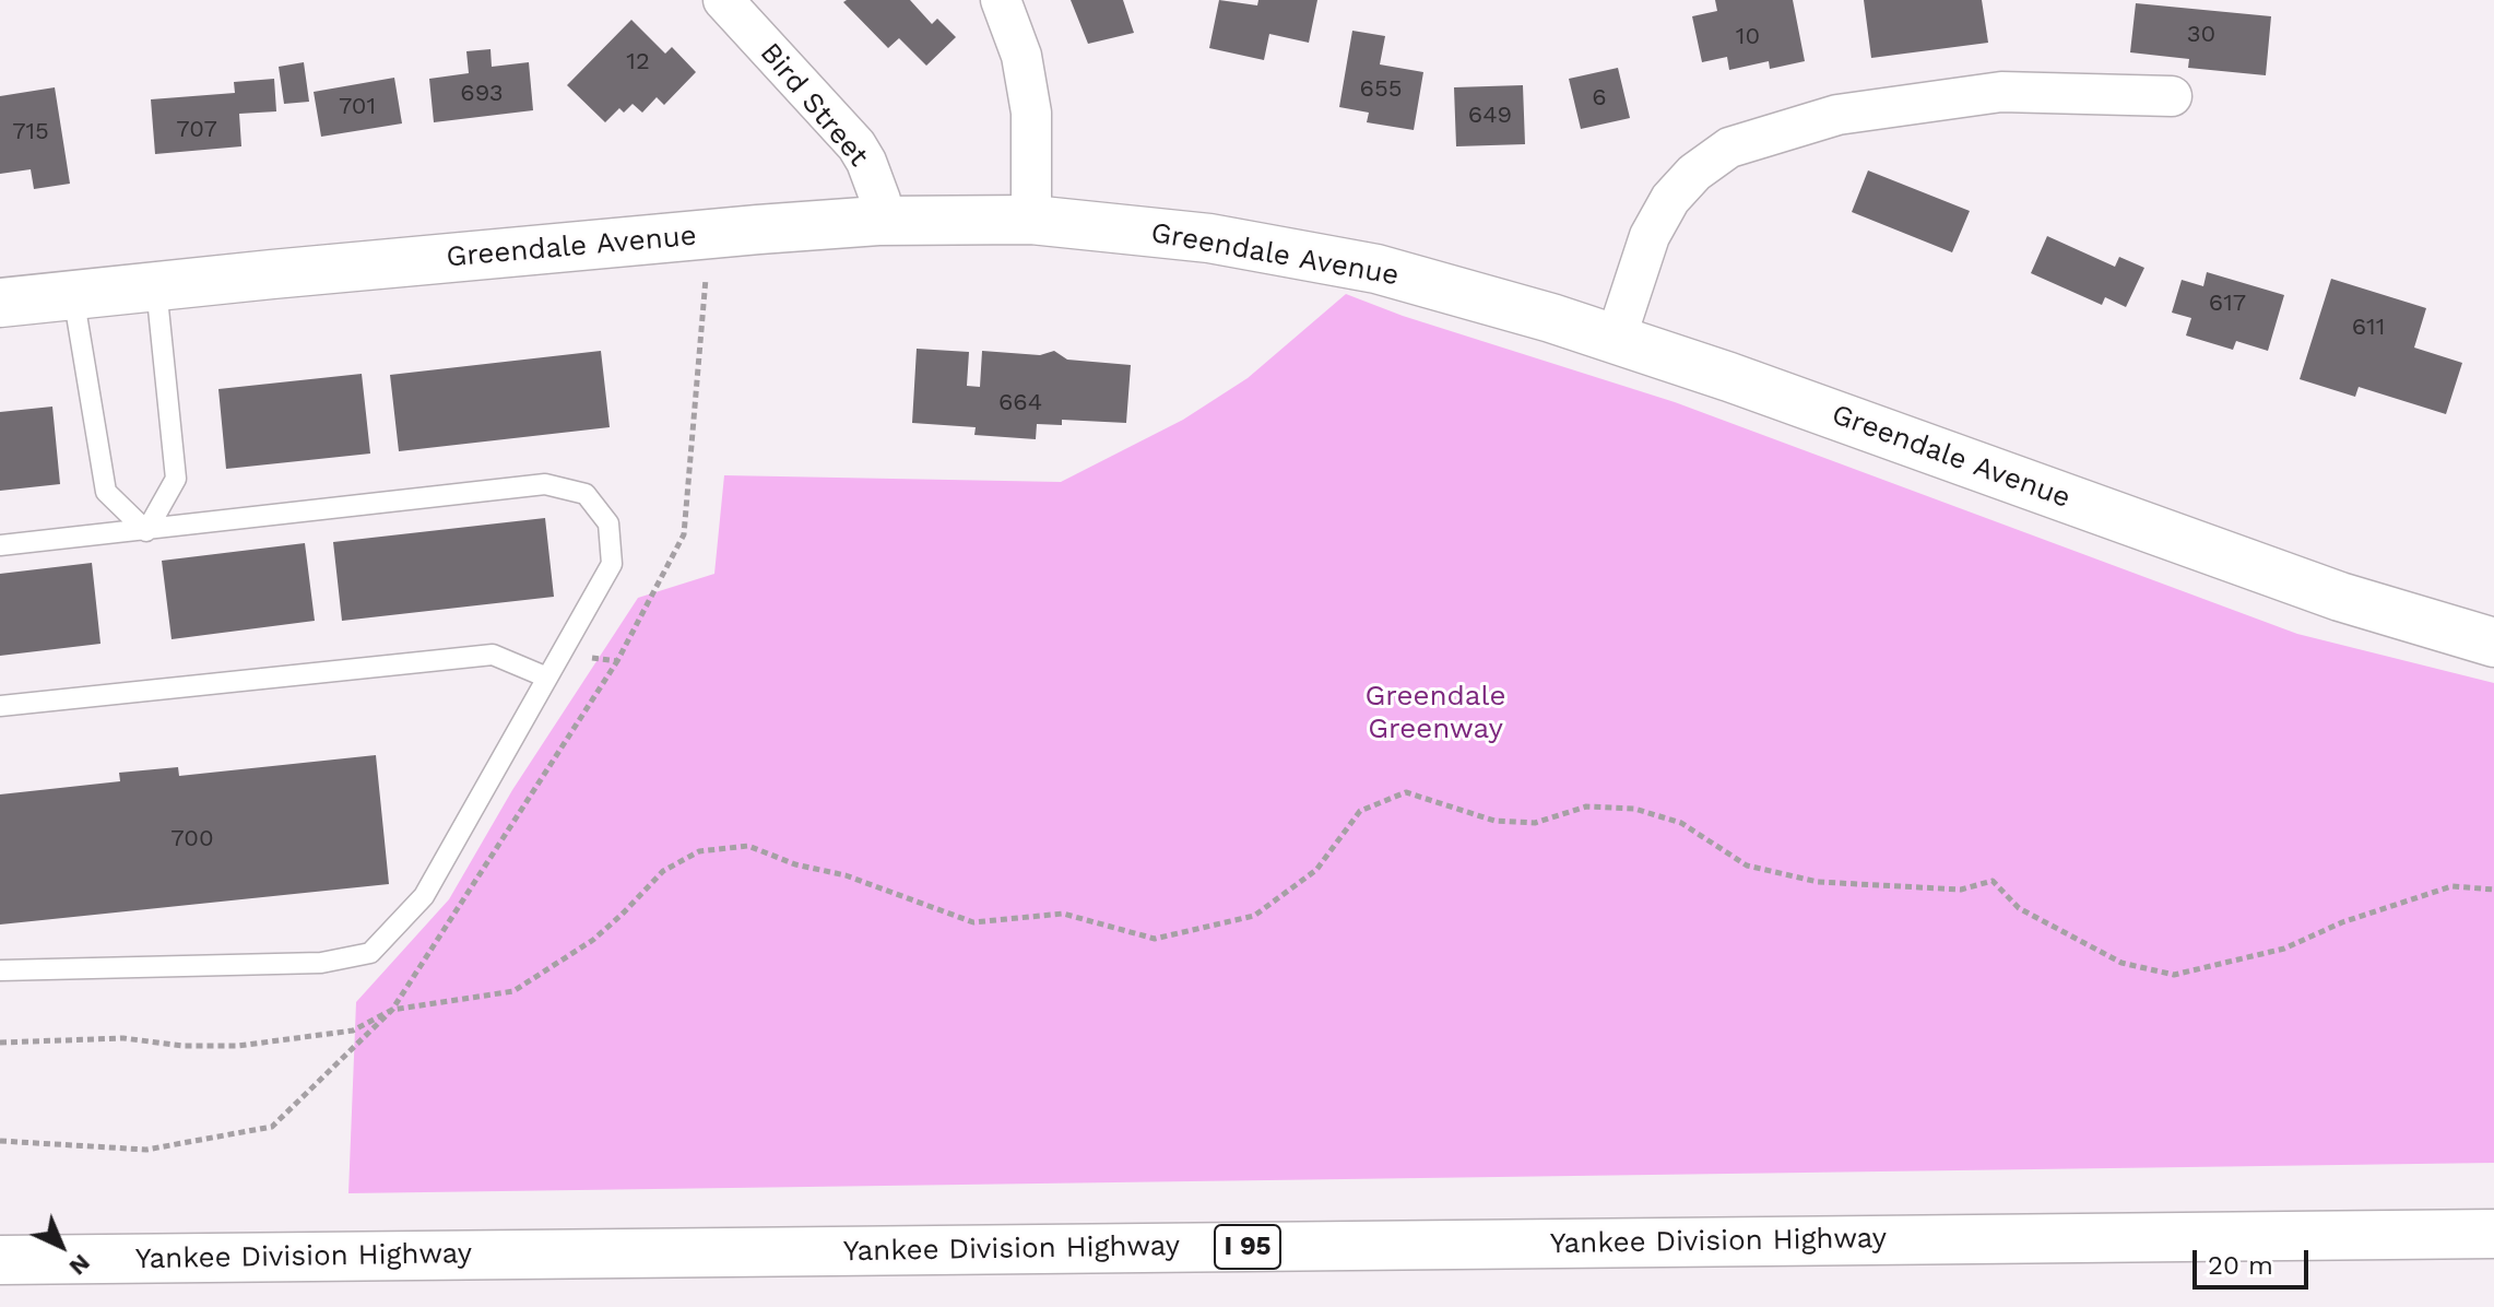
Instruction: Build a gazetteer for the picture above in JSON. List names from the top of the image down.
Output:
{
  "streets": {
    "main road": ["Greendale Avenue", "Yankee Division Highway", "I 95"],
    "street": ["Bird Street"]
  },
  "crossings": [
    ["Bird Street", "Greendale Avenue"]
  ],
  "parks": ["Greendale Greenway"],
  "house_numbers": [
    "30",
    "10",
    "12",
    "655",
    "693",
    "6",
    "701",
    "649",
    "707",
    "715",
    "617",
    "611",
    "664",
    "700"
  ],
  "scale_bar": "20 m",
  "north": "bottom right"
}
